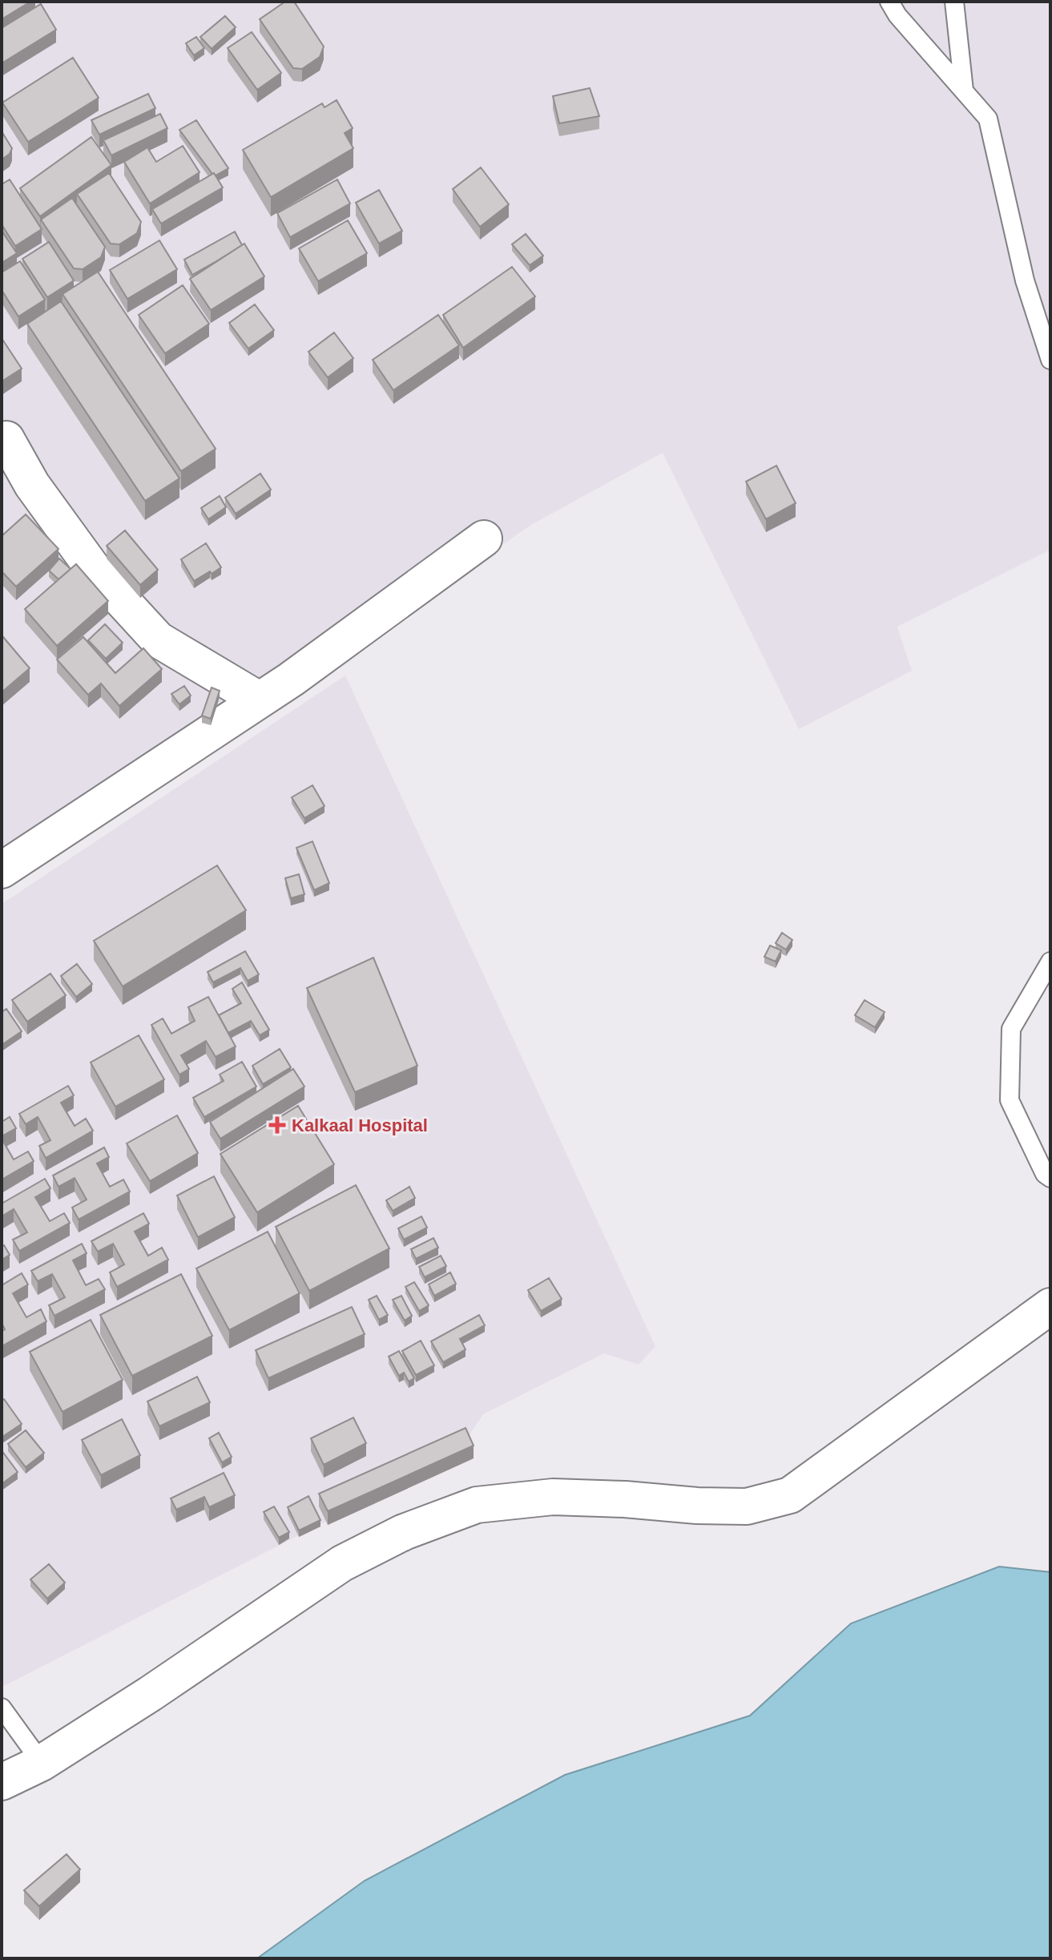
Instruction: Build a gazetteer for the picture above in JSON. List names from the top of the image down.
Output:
{
  "places": {
    "health": ["Kalkaal Hospital"]
  }
}
